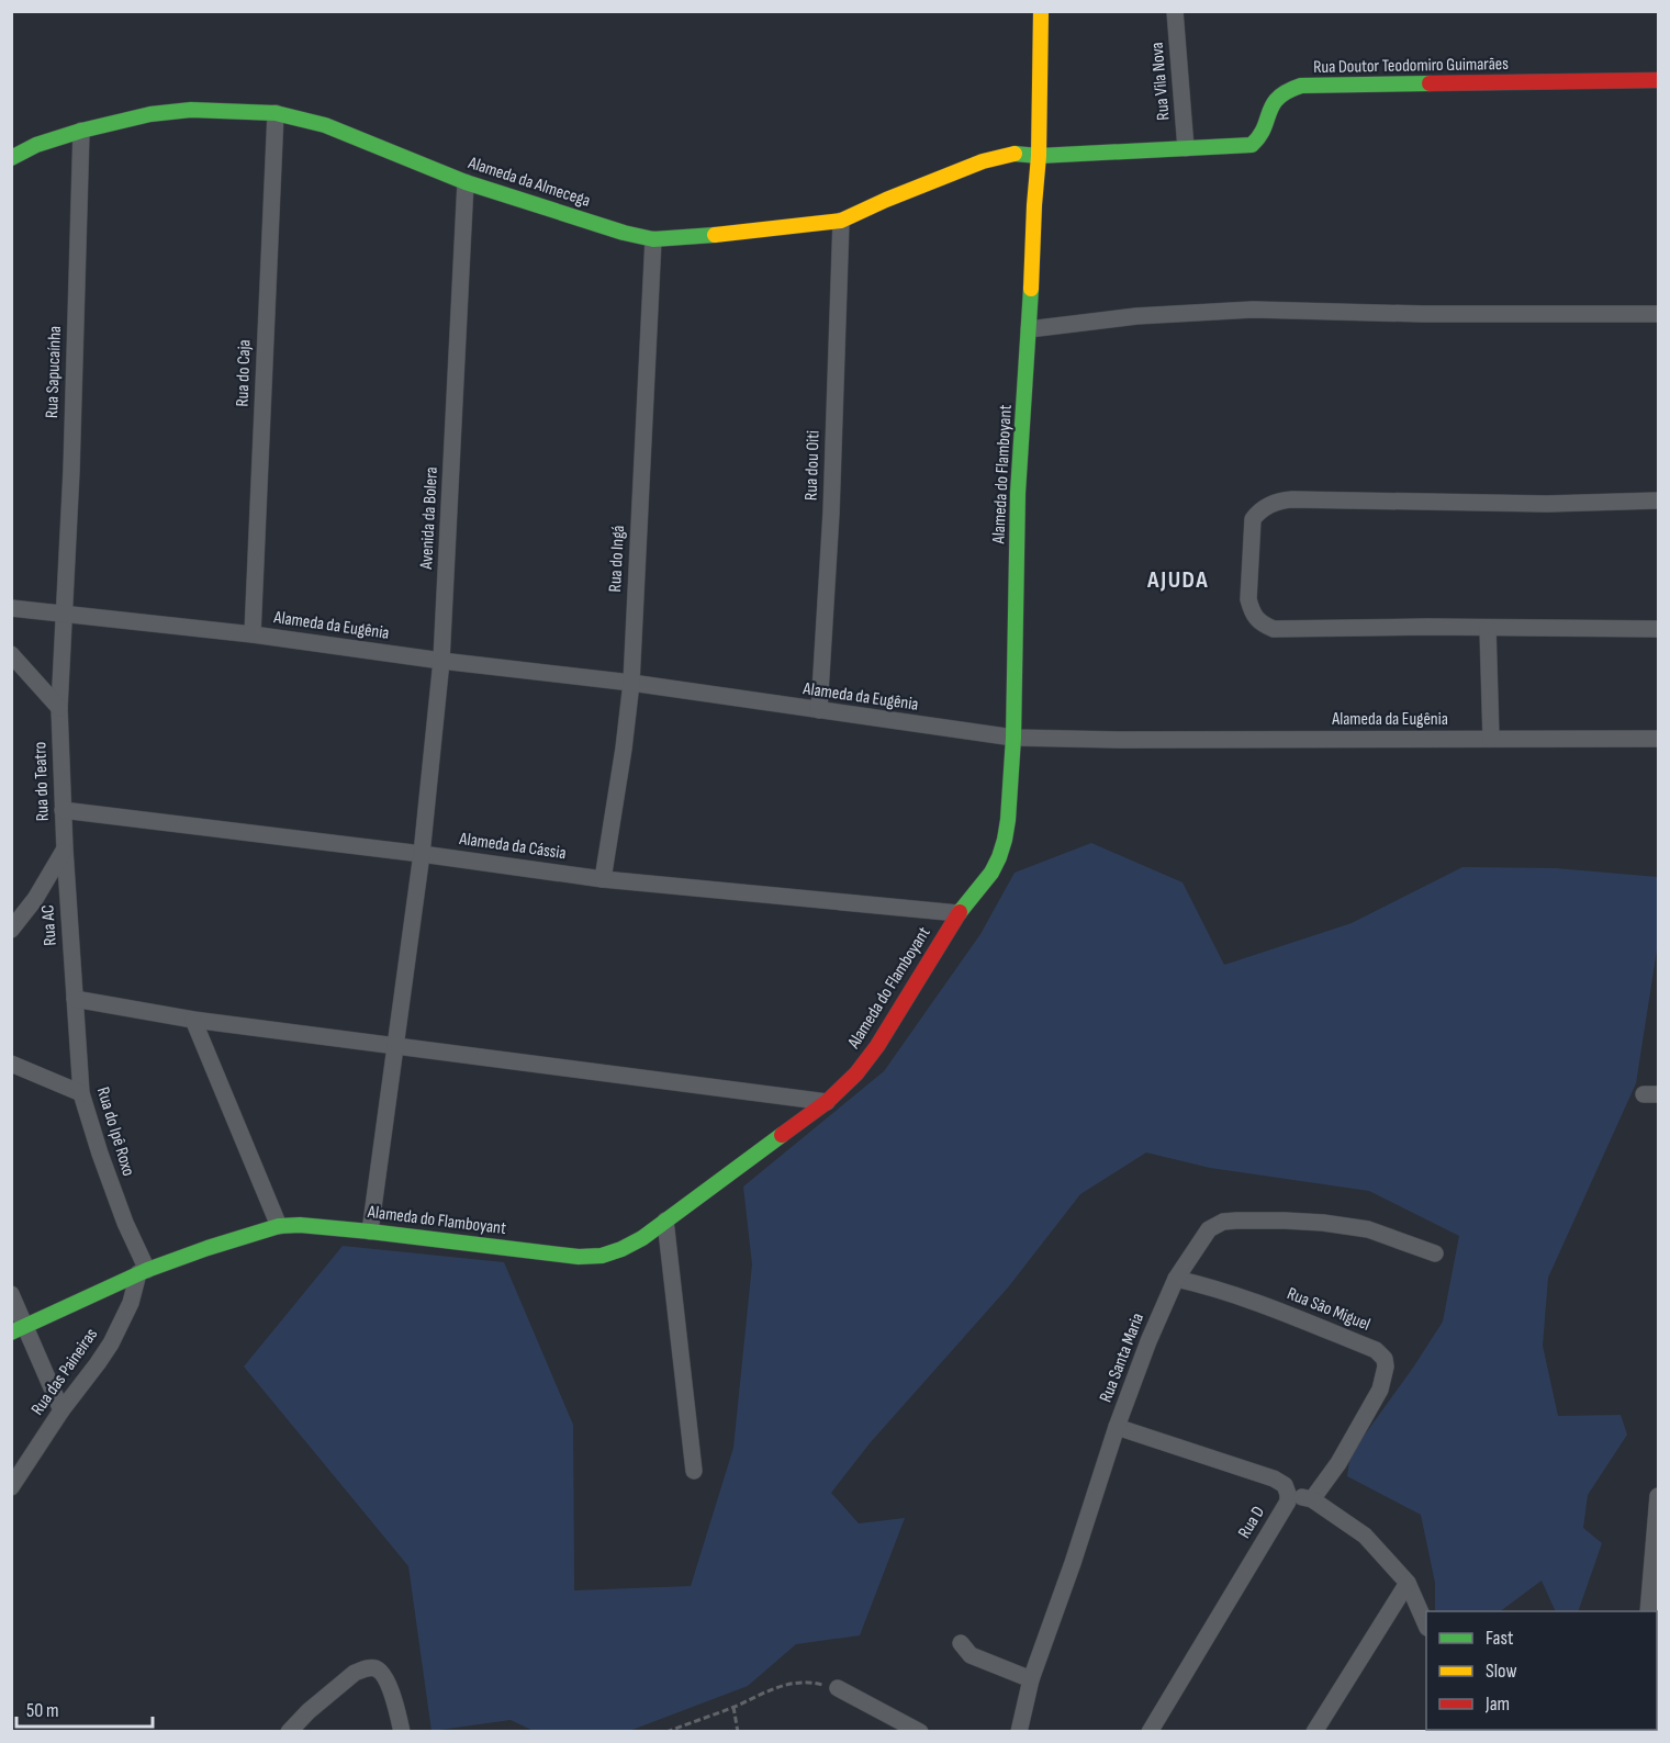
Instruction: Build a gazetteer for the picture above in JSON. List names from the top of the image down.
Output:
{
  "streets": {
    "street": [
      "Rua Doutor Teodomiro Guimarães",
      "Rua Vila Nova",
      "Alameda da Almecega",
      "Rua Sapucaínha",
      "Rua do Caja",
      "Rua dou Oiti",
      "Alameda do Flamboyant",
      "Avenida da Bolera",
      "Rua do Ingá",
      "Alameda da Eugênia",
      "Rua do Teatro",
      "Alameda da Cássia",
      "Rua AC",
      "Rua do Ipê Roxo",
      "Rua São Miguel",
      "Rua Santa Maria",
      "Rua das Paineiras",
      "Rua D"
    ]
  },
  "crossings": [
    ["Rua Doutor Teodomiro Guimarães", "Rua Vila Nova"],
    ["Rua Doutor Teodomiro Guimarães", "Alameda da Almecega"],
    ["Rua Doutor Teodomiro Guimarães", "Alameda do Flamboyant"],
    ["Alameda da Almecega", "Rua Sapucaínha"],
    ["Alameda da Almecega", "Rua do Caja"],
    ["Alameda da Almecega", "Rua dou Oiti"],
    ["Alameda da Almecega", "Alameda do Flamboyant"],
    ["Alameda da Almecega", "Avenida da Bolera"],
    ["Alameda da Almecega", "Rua do Ingá"],
    ["Rua Sapucaínha", "Alameda da Eugênia"],
    ["Rua Sapucaínha", "Rua do Teatro"],
    ["Rua do Caja", "Alameda da Eugênia"],
    ["Rua dou Oiti", "Alameda da Eugênia"],
    ["Alameda do Flamboyant", "Avenida da Bolera"],
    ["Alameda do Flamboyant", "Alameda da Eugênia"],
    ["Alameda do Flamboyant", "Alameda da Cássia"],
    ["Alameda do Flamboyant", "Rua do Ipê Roxo"],
    ["Alameda do Flamboyant", "Rua das Paineiras"],
    ["Avenida da Bolera", "Alameda da Eugênia"],
    ["Avenida da Bolera", "Alameda da Cássia"],
    ["Rua do Ingá", "Alameda da Eugênia"],
    ["Rua do Ingá", "Alameda da Cássia"],
    ["Alameda da Eugênia", "Rua do Teatro"],
    ["Rua do Teatro", "Alameda da Cássia"],
    ["Rua do Teatro", "Rua AC"],
    ["Rua AC", "Rua do Ipê Roxo"],
    ["Rua do Ipê Roxo", "Rua das Paineiras"],
    ["Rua São Miguel", "Rua Santa Maria"],
    ["Rua Santa Maria", "Rua D"]
  ],
  "districts": ["AJUDA"],
  "legend": ["Fast", "Slow", "Jam"],
  "scale_bar": "50 m"
}
